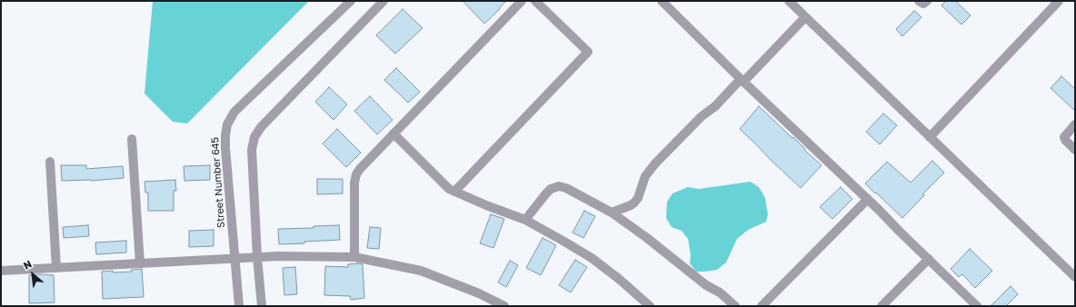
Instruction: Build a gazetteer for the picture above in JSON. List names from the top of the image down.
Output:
{
  "streets": {
    "street": ["Street Number 645"]
  },
  "north": "top left"
}
